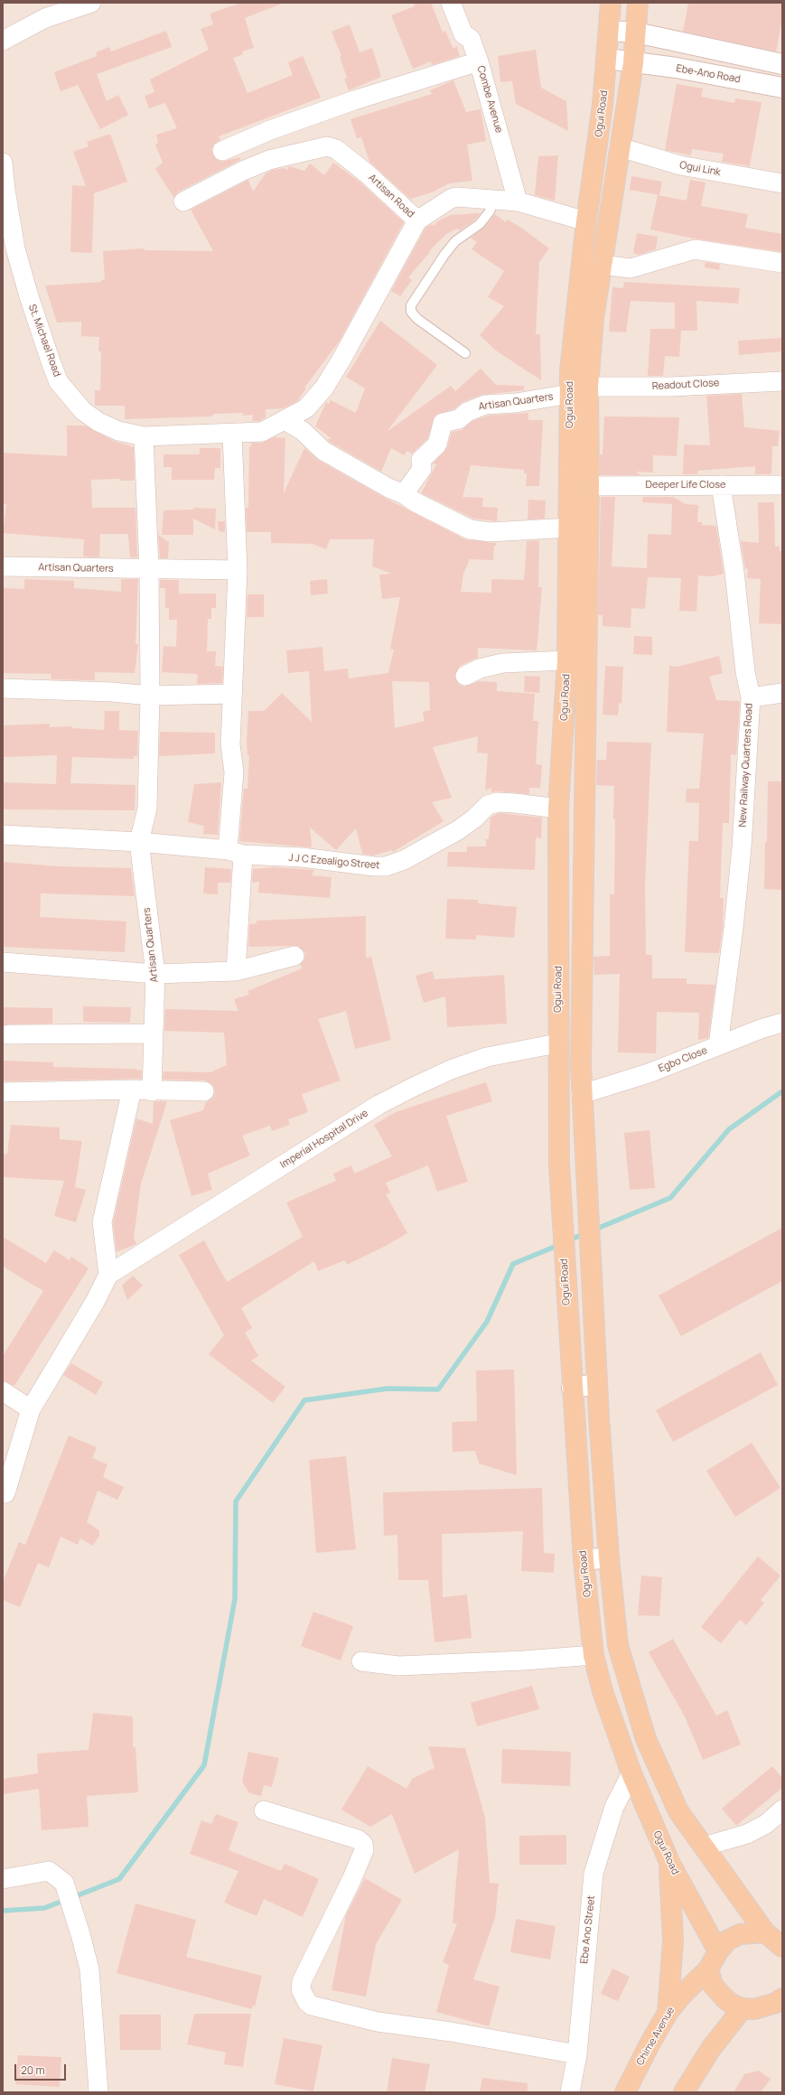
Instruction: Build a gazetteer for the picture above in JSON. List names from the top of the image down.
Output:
{
  "streets": {
    "main road": ["Ebe-Ano Road", "Ogui Road", "Chime Avenue"],
    "street": [
      "Combe Avenue",
      "Ogui Link",
      "Artisan Road",
      "St. Michael Road",
      "Readout Close",
      "Artisan Quarters",
      "Deeper Life Close",
      "New Railway Quarters Road",
      "J J C Ezealigo Street",
      "Egbo Close",
      "Imperial Hospital Drive",
      "Ebe Ano Street"
    ]
  },
  "crossings": [
    ["Ebe-Ano Road", "Ogui Road"],
    ["Ogui Road", "Ogui Link"],
    ["Ogui Road", "Readout Close"],
    ["Ogui Road", "Artisan Quarters"],
    ["Ogui Road", "Deeper Life Close"],
    ["Ogui Road", "J J C Ezealigo Street"],
    ["Ogui Road", "Egbo Close"],
    ["Ogui Road", "Imperial Hospital Drive"],
    ["Ogui Road", "Ebe Ano Street"],
    ["Ogui Road", "Chime Avenue"],
    ["Artisan Road", "St. Michael Road"],
    ["St. Michael Road", "Artisan Quarters"],
    ["Deeper Life Close", "New Railway Quarters Road"],
    ["New Railway Quarters Road", "Egbo Close"]
  ],
  "scale_bar": "20 m"
}
